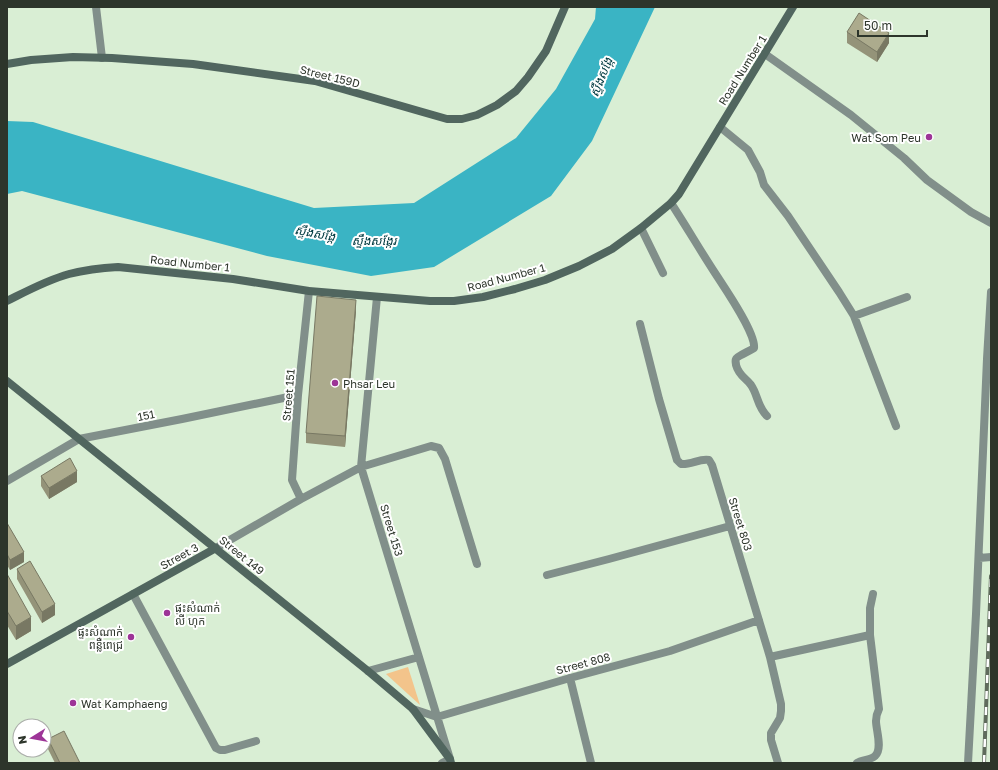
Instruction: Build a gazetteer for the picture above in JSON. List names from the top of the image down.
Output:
{
  "streets": {
    "street": [
      "Road Number 1",
      "Street 159D",
      "Street 151",
      "151",
      "Street 803",
      "Street 153",
      "Street 149",
      "Street 3",
      "Street 808"
    ]
  },
  "crossings": [
    ["Road Number 1", "Street 151"],
    ["Road Number 1", "Street 153"],
    ["Street 151", "151"],
    ["Street 151", "Street 3"],
    ["151", "Street 149"],
    ["Street 803", "Street 808"],
    ["Street 153", "Street 149"],
    ["Street 153", "Street 3"],
    ["Street 153", "Street 808"],
    ["Street 149", "Street 3"]
  ],
  "water": ["ស្ទឹងសង្កែ", "ស្ទឹងសង្កែរ"],
  "places": [
    "Wat Som Peu",
    "Phsar Leu",
    "ផ្ទះសំណាក់ លី ហុក",
    "ផ្ទះសំណាក់ ពន្លឺពេជ្រ",
    "Wat Kamphaeng"
  ],
  "scale_bar": "50 m",
  "north": "left"
}
